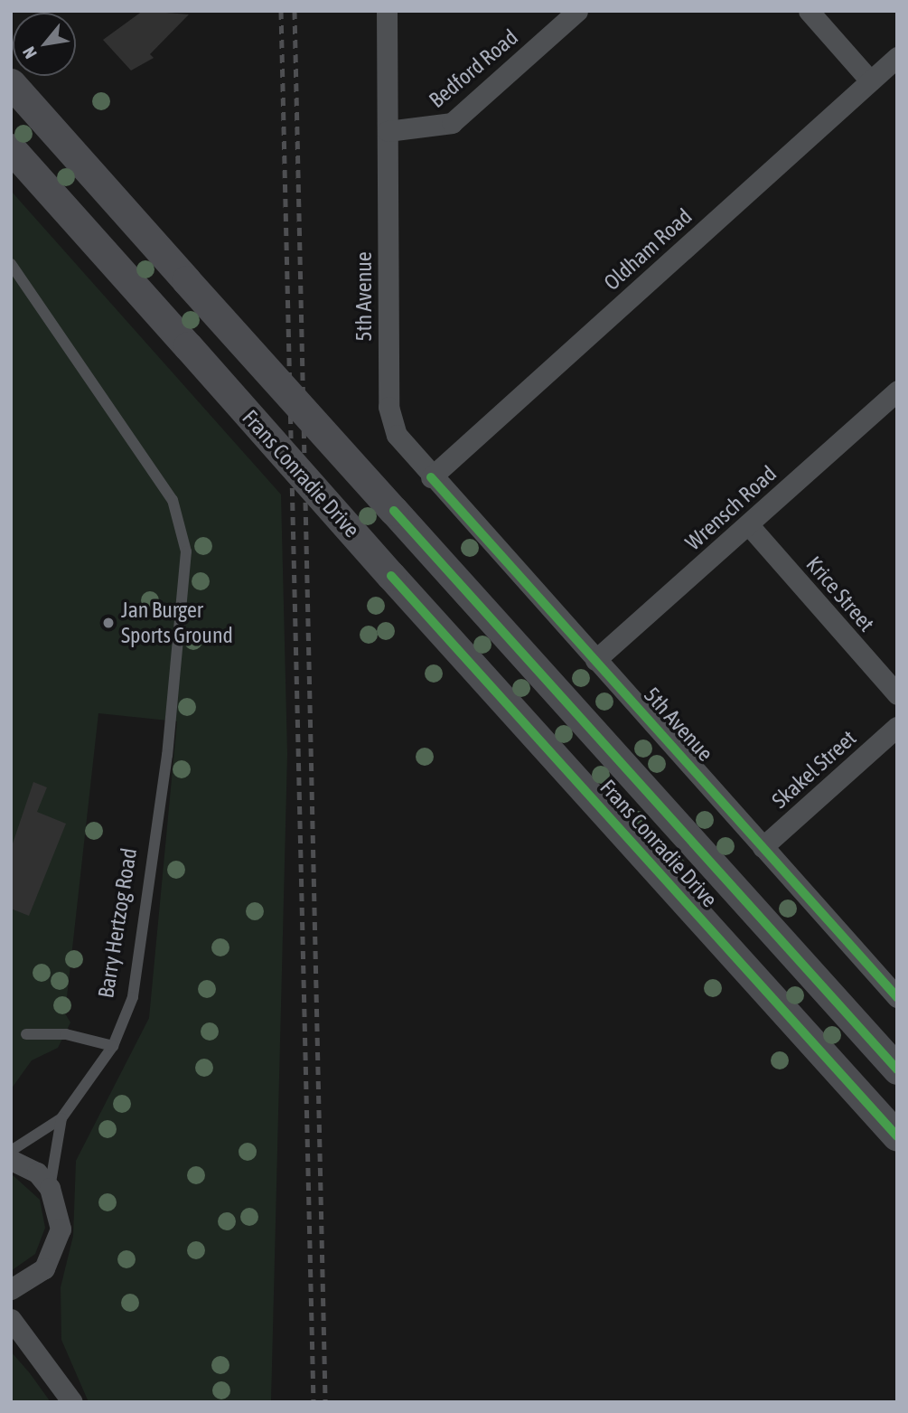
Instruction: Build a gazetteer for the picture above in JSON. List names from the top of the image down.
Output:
{
  "streets": {
    "main road": ["Frans Conradie Drive"],
    "street": [
      "Bedford Road",
      "Oldham Road",
      "5th Avenue",
      "Wrensch Road",
      "Krice Street",
      "Skakel Street"
    ],
    "lane": ["Barry Hertzog Road"]
  },
  "crossings": [
    ["Bedford Road", "5th Avenue"],
    ["Oldham Road", "5th Avenue"],
    ["5th Avenue", "Wrensch Road"],
    ["5th Avenue", "Skakel Street"],
    ["Wrensch Road", "Krice Street"]
  ],
  "places": ["Jan Burger Sports Ground"],
  "north": "bottom left"
}
